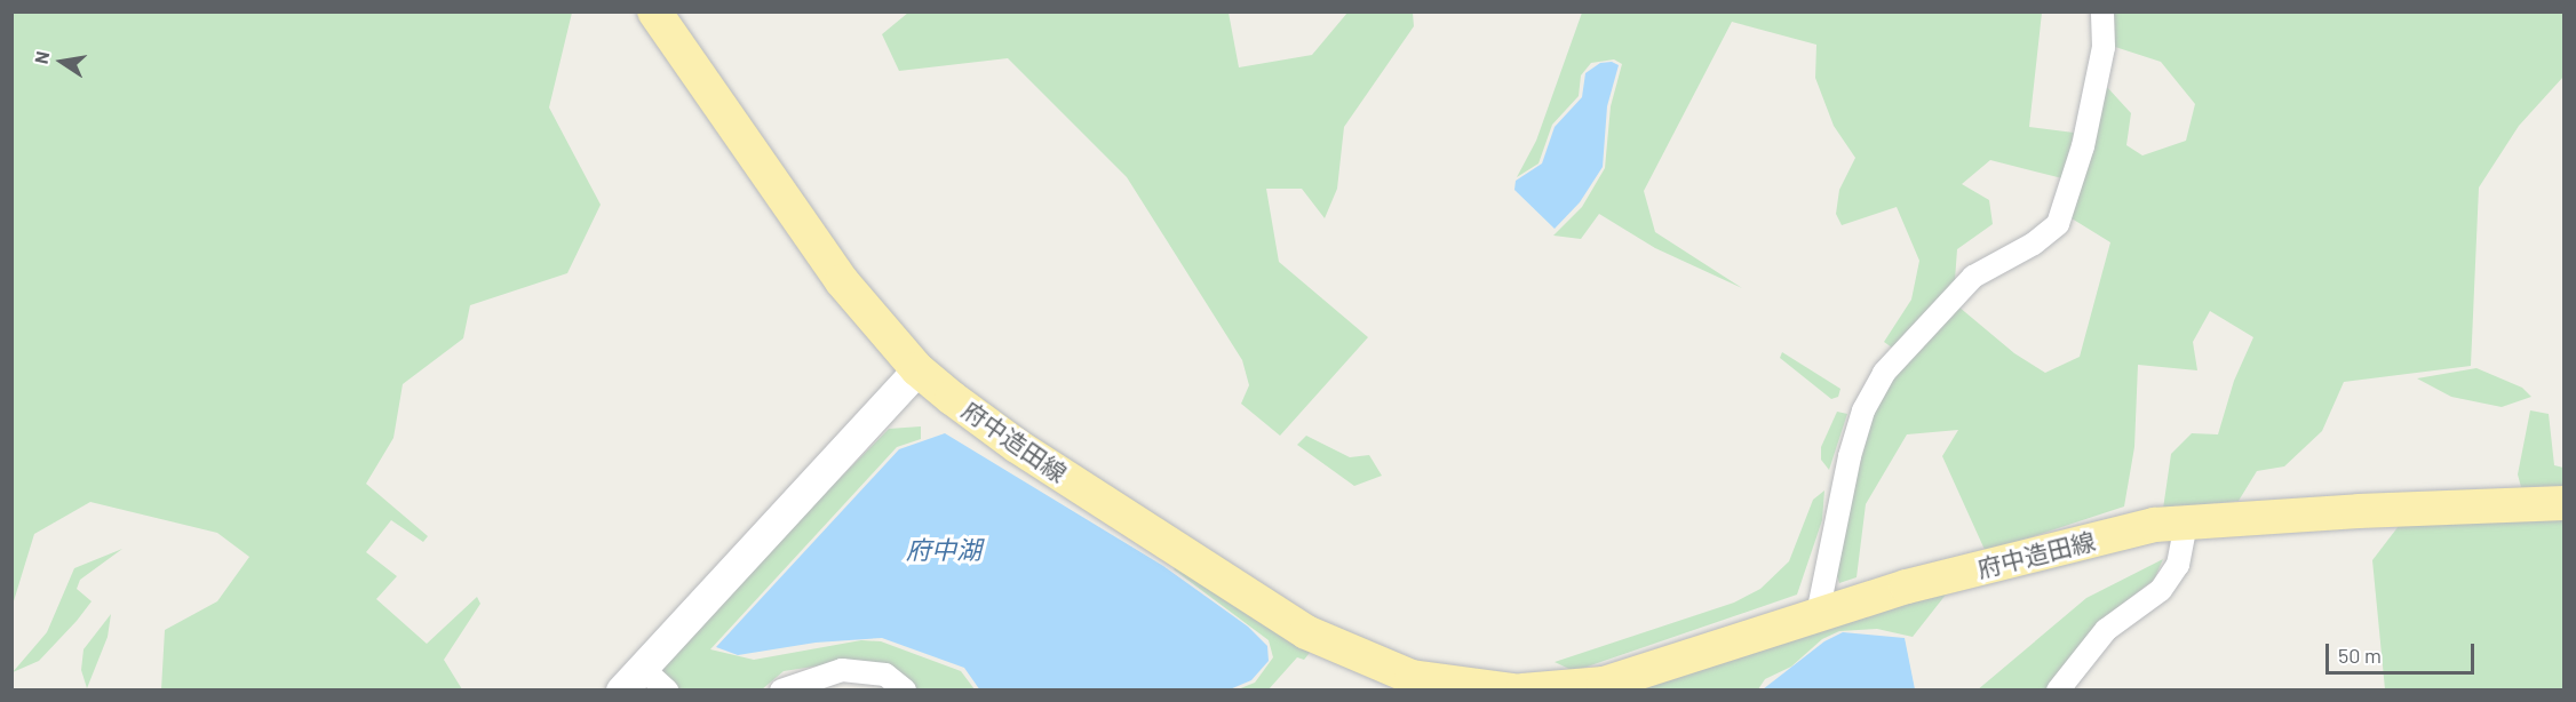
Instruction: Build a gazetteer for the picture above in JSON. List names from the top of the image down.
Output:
{
  "streets": {
    "main road": ["府中造田線"]
  },
  "water": ["府中湖"],
  "scale_bar": "50 m",
  "north": "left"
}
